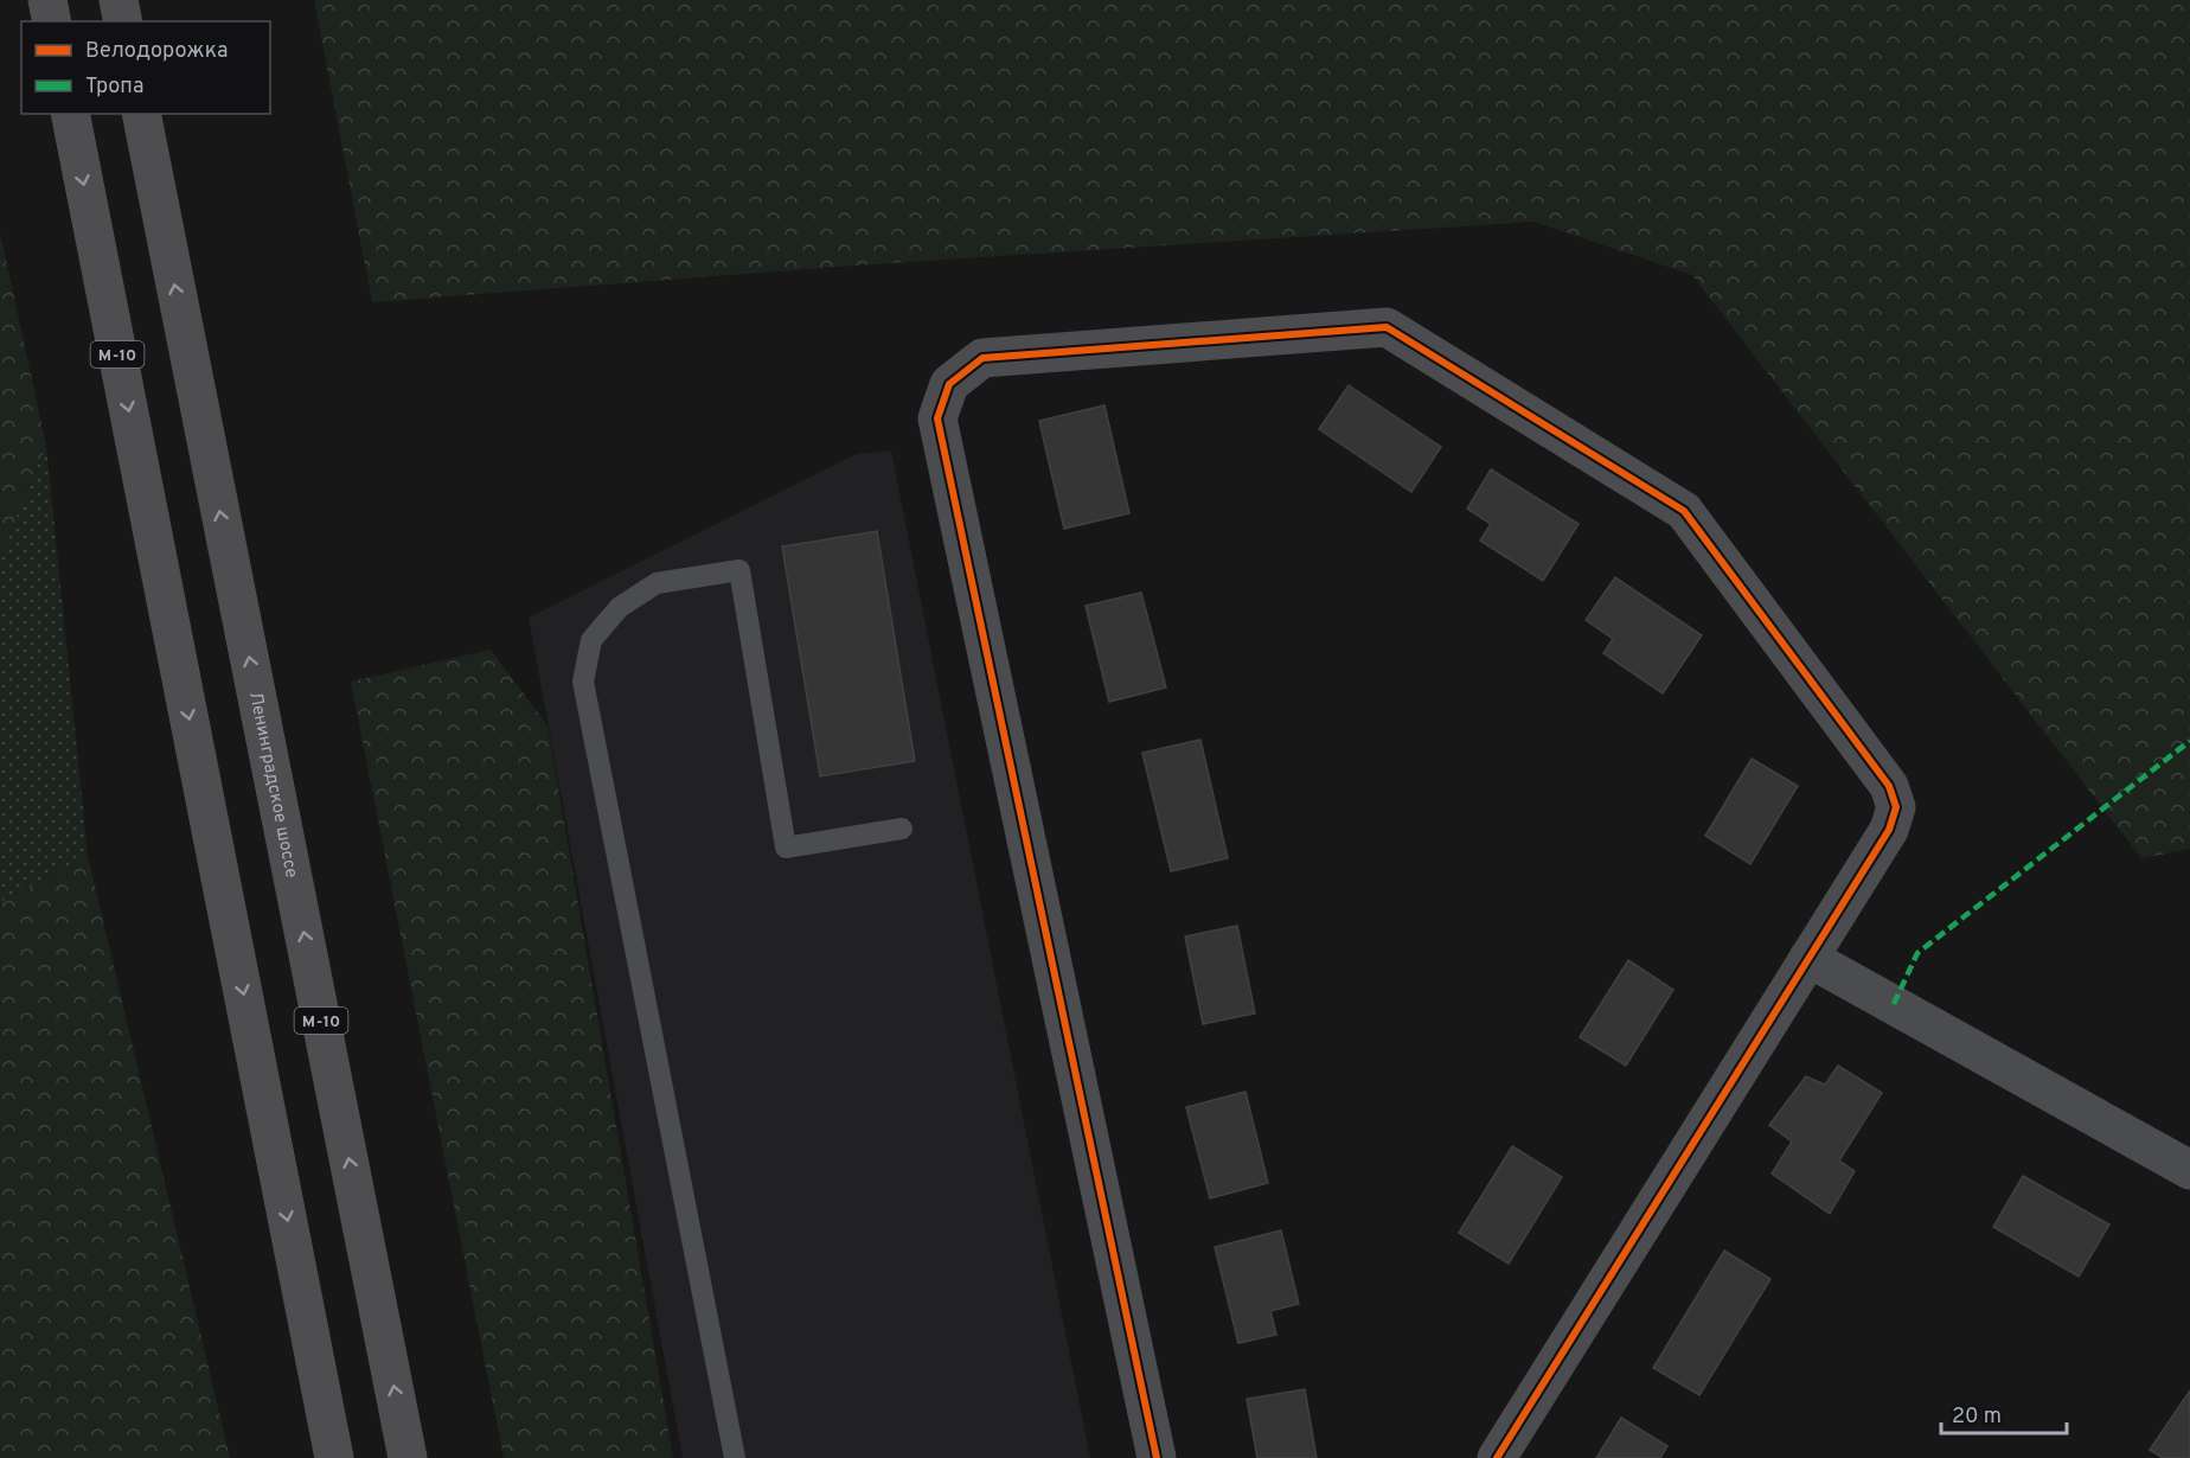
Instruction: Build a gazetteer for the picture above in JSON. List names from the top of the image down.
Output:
{
  "streets": {
    "highway": ["М-10", "Ленинградское шоссе"]
  },
  "legend": ["Велодорожка", "Тропа"],
  "scale_bar": "20 m"
}
